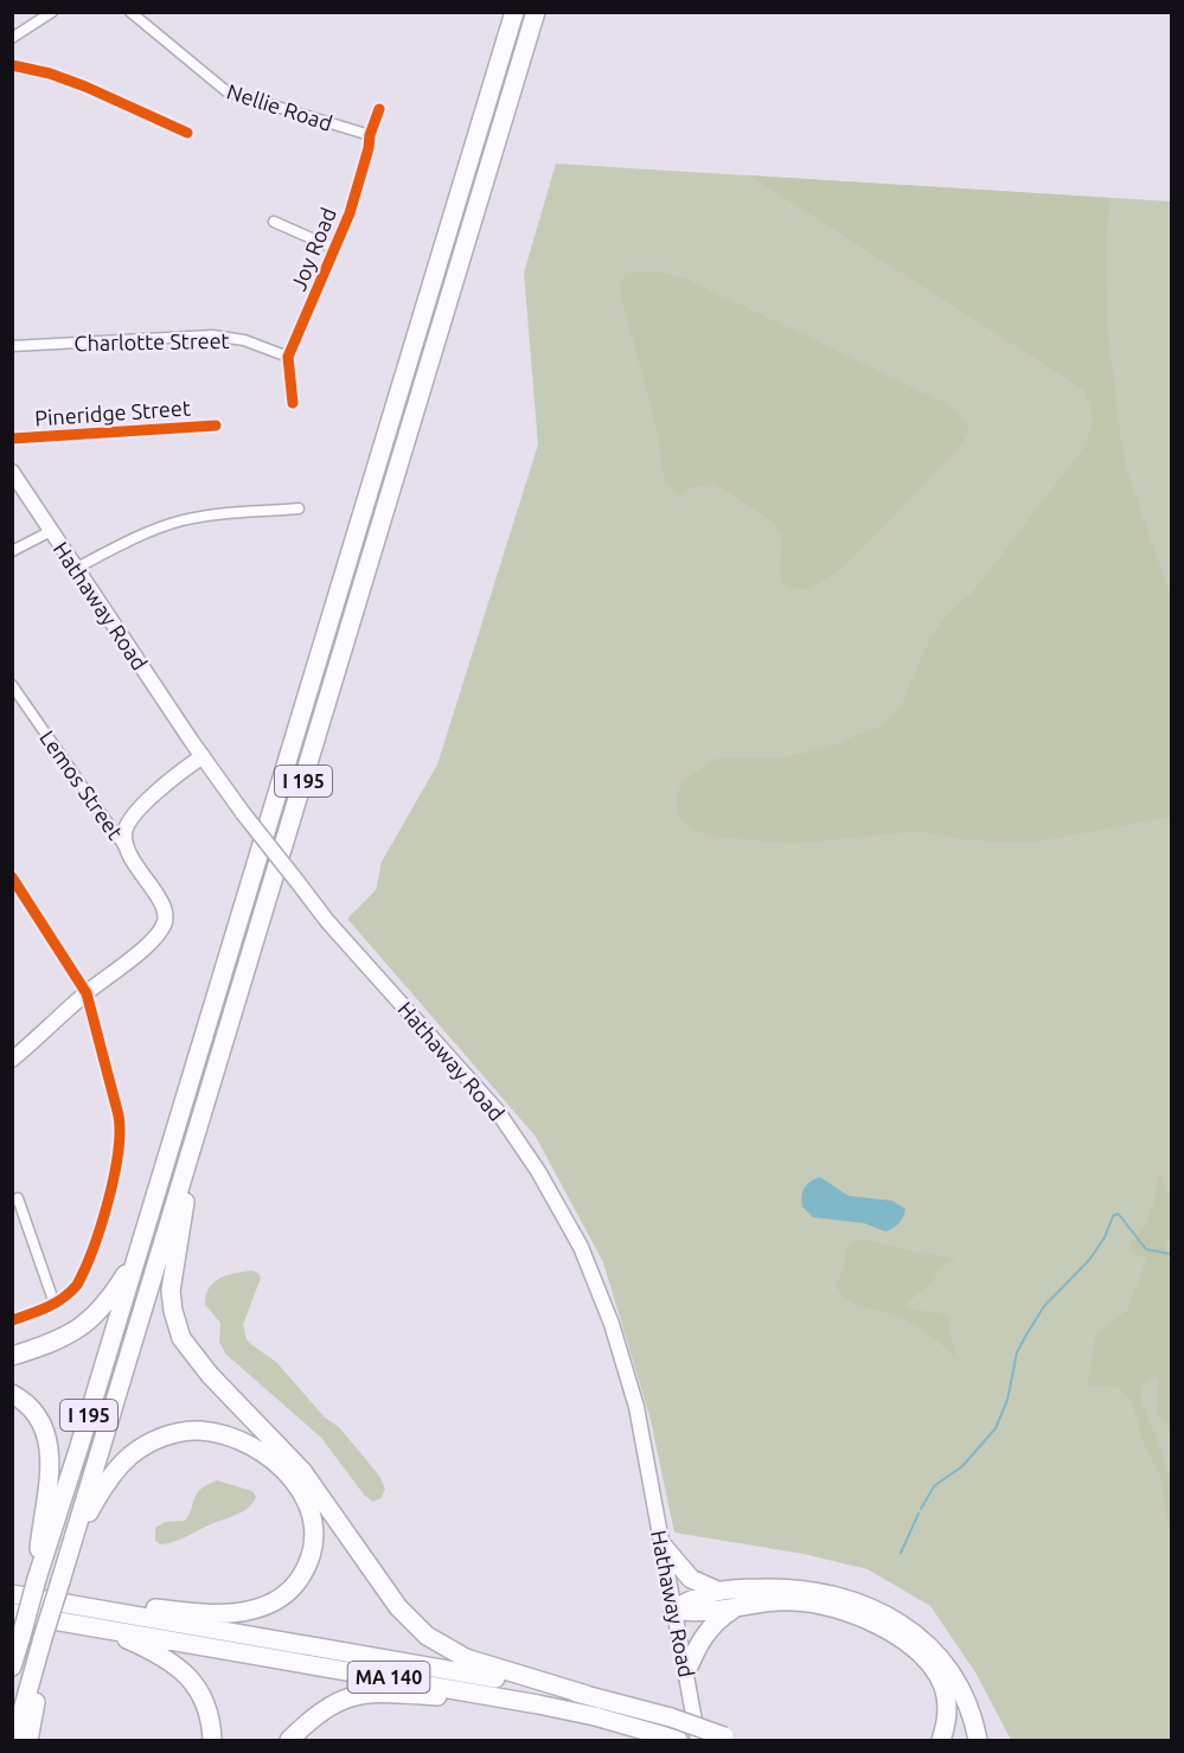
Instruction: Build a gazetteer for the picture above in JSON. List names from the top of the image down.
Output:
{
  "streets": {
    "highway": ["I 195", "MA 140"],
    "main road": ["Hathaway Road"],
    "street": [
      "Nellie Road",
      "Joy Road",
      "Charlotte Street",
      "Pineridge Street",
      "Lemos Street"
    ]
  },
  "crossings": [
    ["Nellie Road", "Joy Road"],
    ["Joy Road", "Charlotte Street"]
  ]
}
